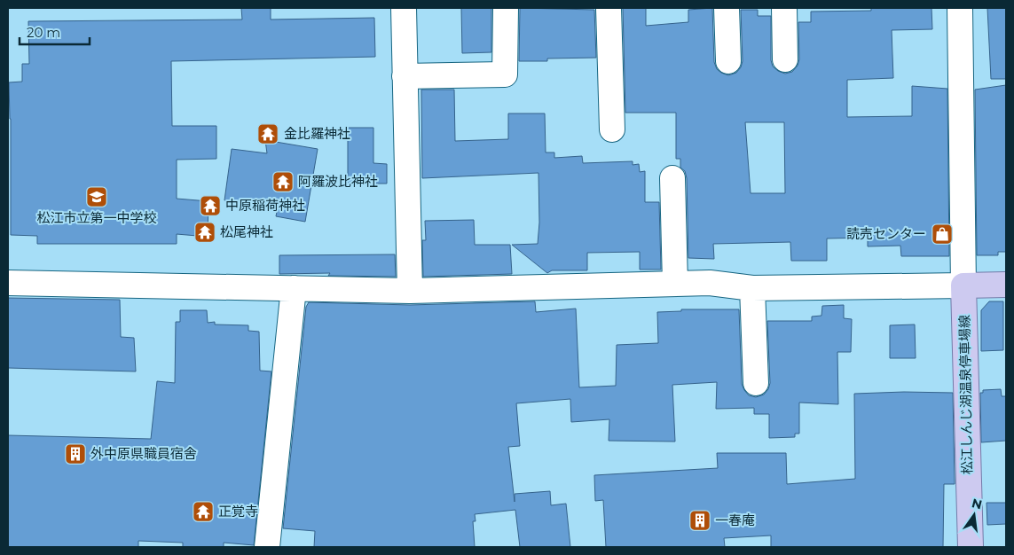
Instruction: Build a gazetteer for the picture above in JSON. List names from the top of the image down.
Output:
{
  "streets": {
    "main road": ["松江しんじ湖温泉停車場線"]
  },
  "places": {
    "temple": [
      "金比羅神社",
      "阿羅波比神社",
      "中原稲荷神社",
      "松尾神社",
      "正覚寺"
    ],
    "school or university": ["松江市立第一中学校"],
    "shop": ["読売センター"],
    "building": ["外中原県職員宿舎", "一春庵"]
  },
  "scale_bar": "20 m",
  "north": "top"
}
